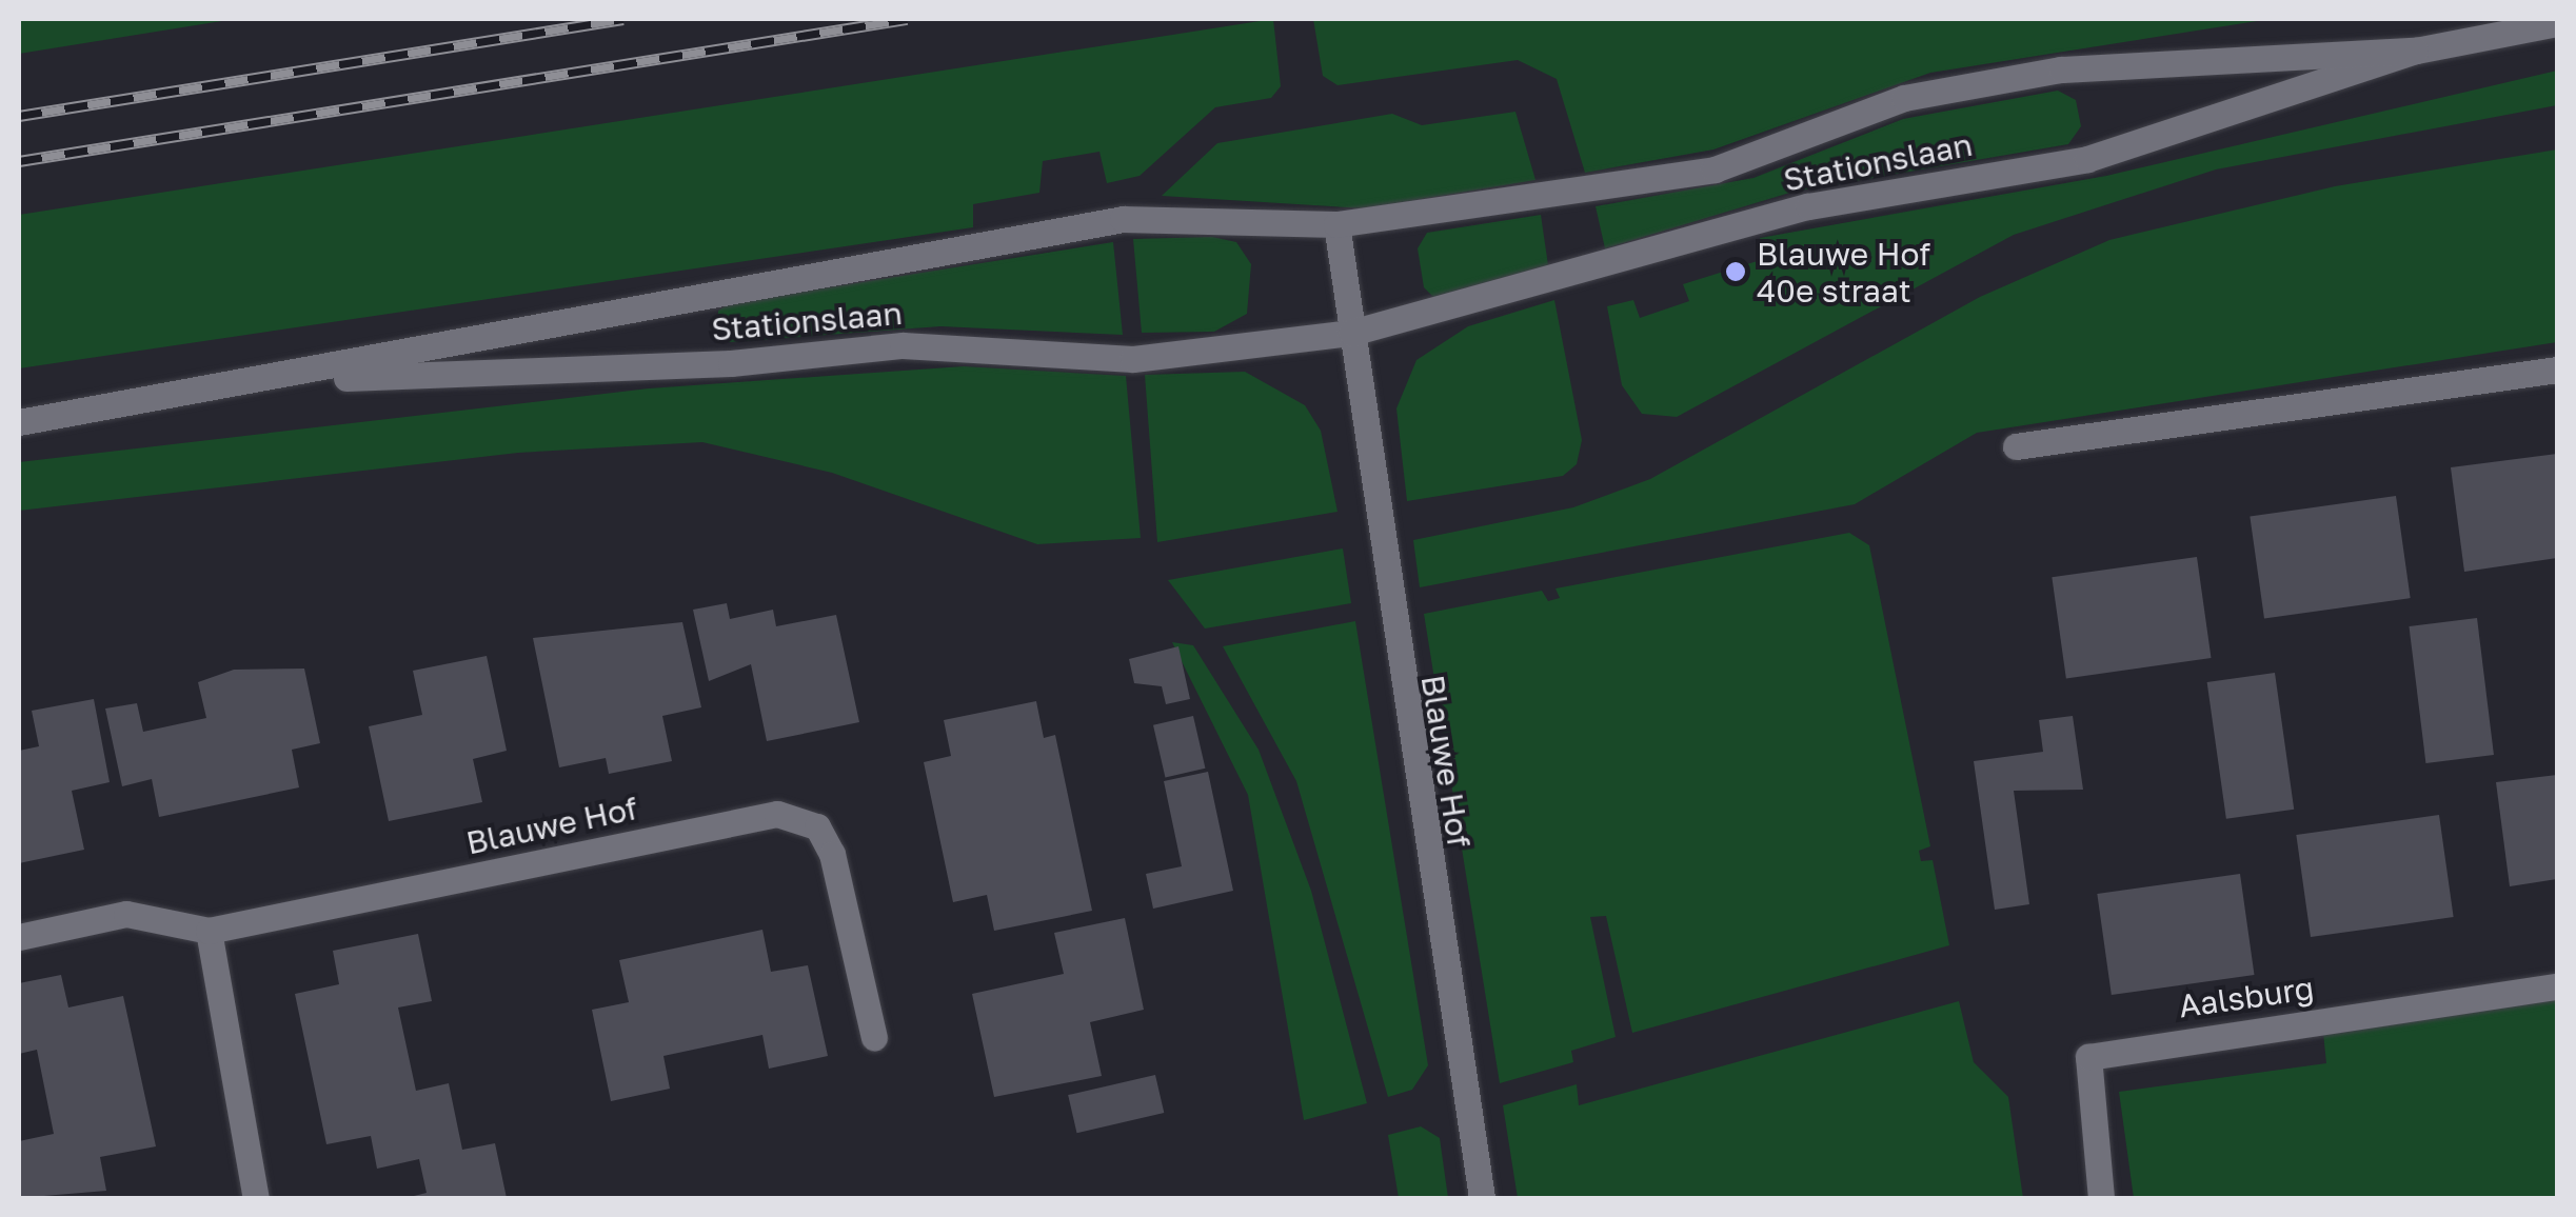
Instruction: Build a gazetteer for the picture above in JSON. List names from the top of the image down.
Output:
{
  "streets": {
    "street": ["Stationslaan", "Blauwe Hof", "Aalsburg"]
  },
  "crossings": [
    ["Stationslaan", "Blauwe Hof"]
  ],
  "places": ["Blauwe Hof 40e straat"]
}
